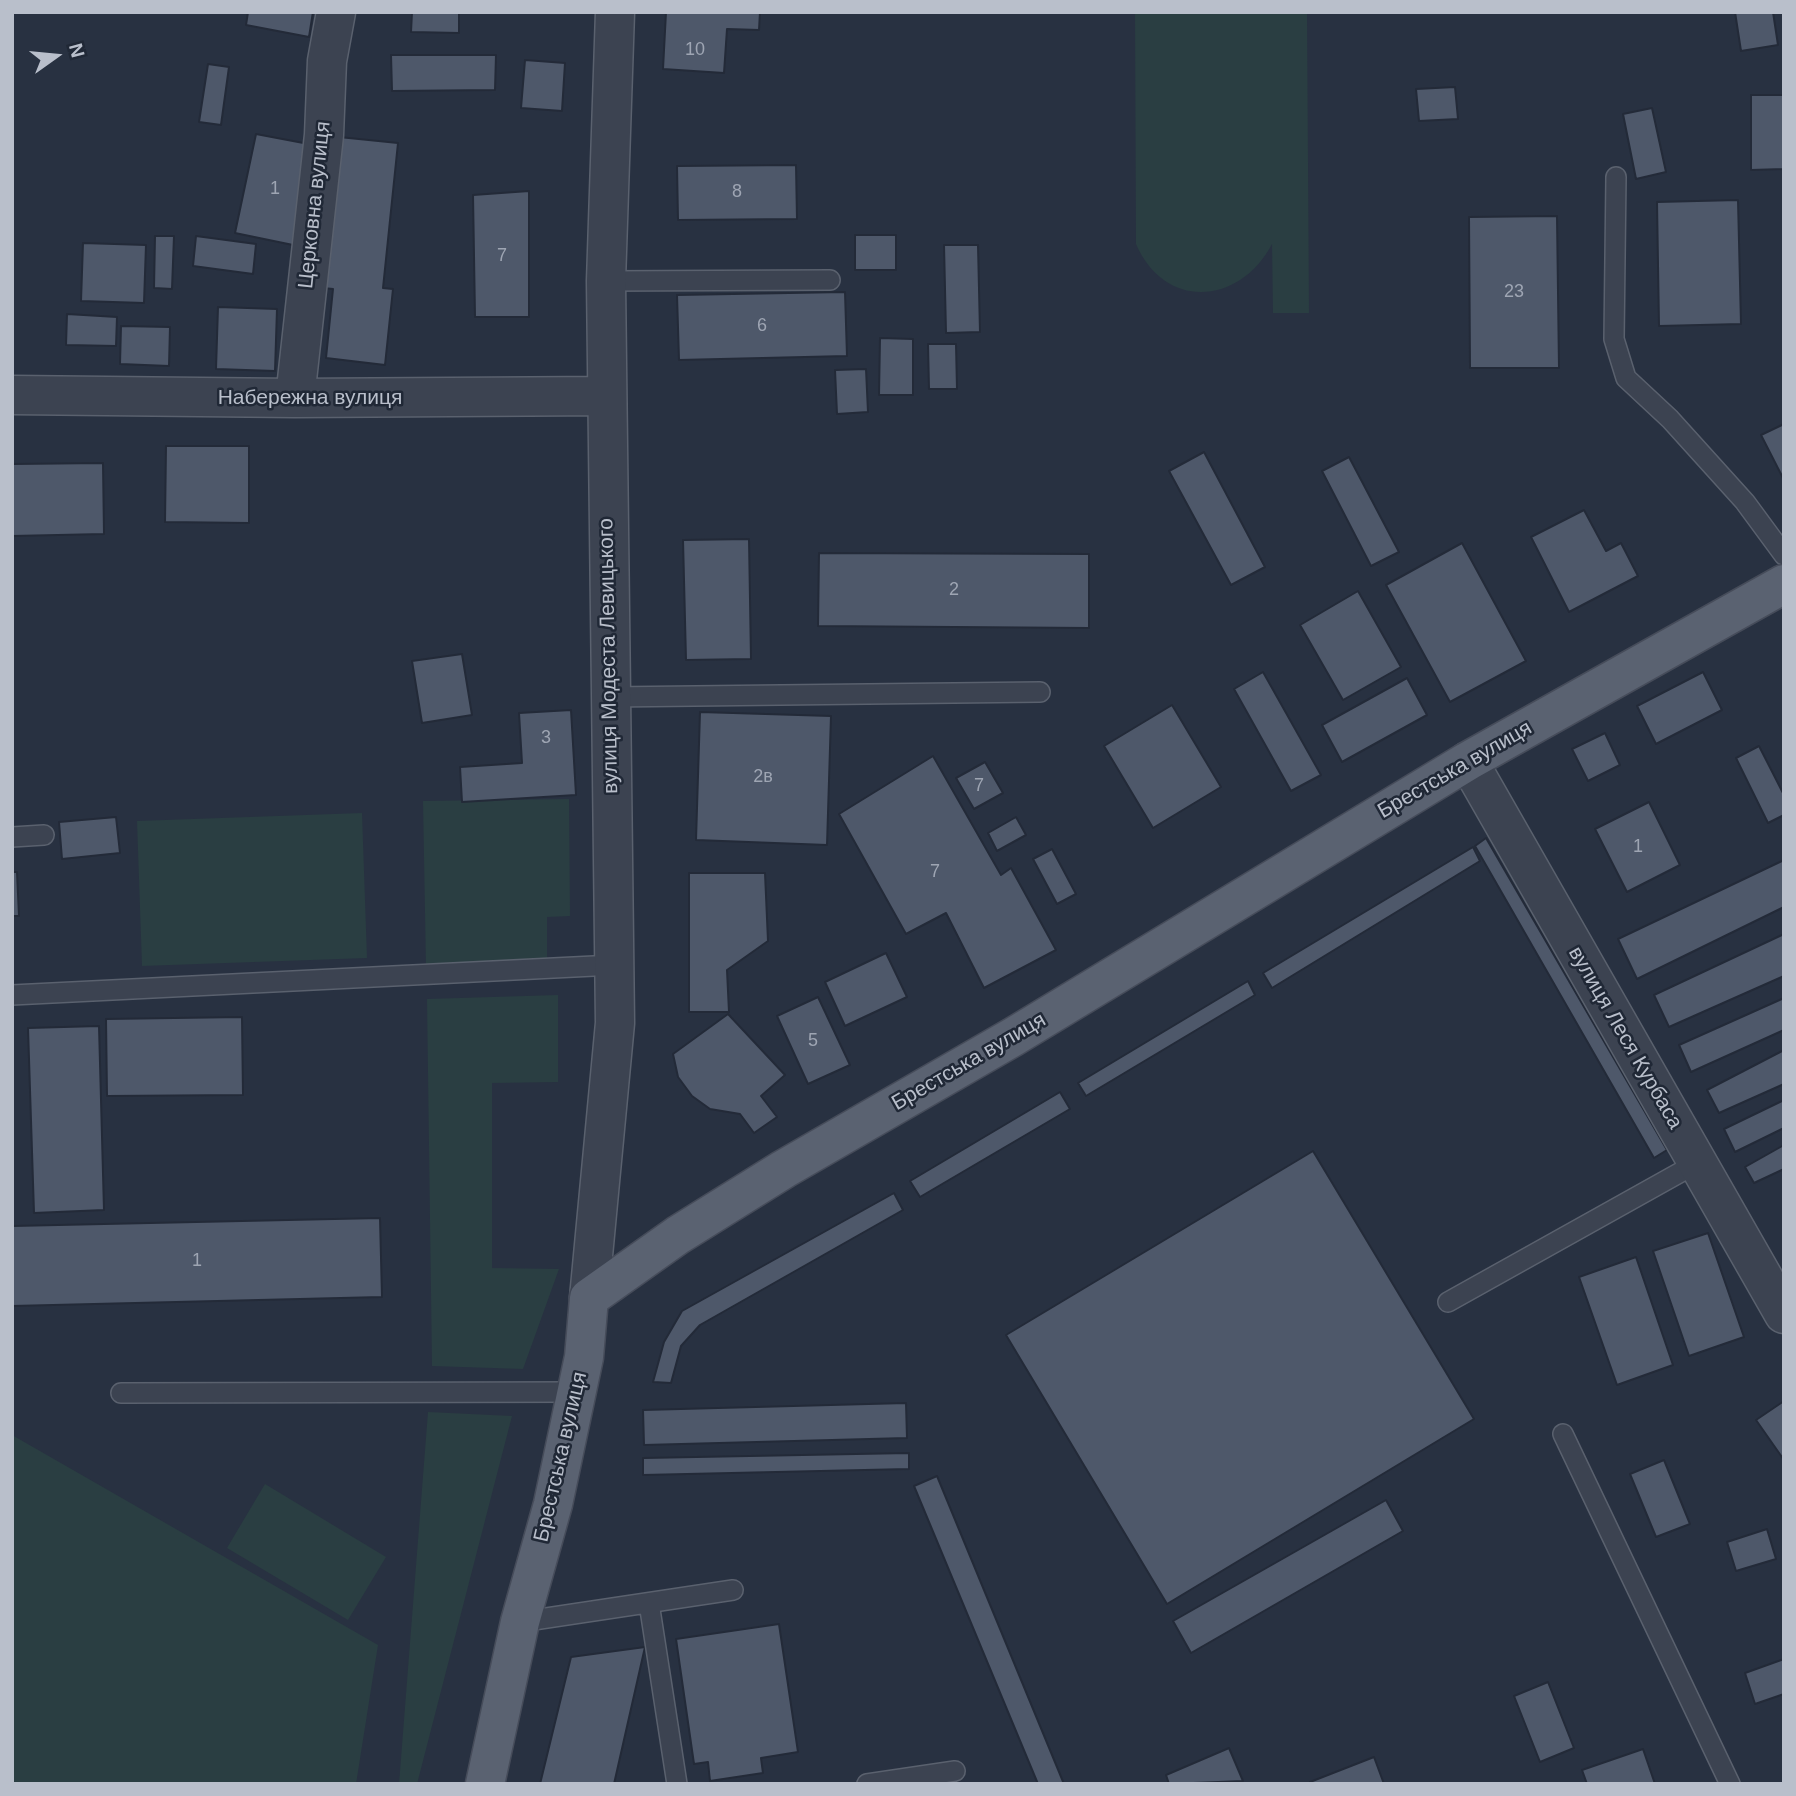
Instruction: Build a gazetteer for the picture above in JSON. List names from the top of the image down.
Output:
{
  "streets": {
    "main road": ["Брестська вулиця"],
    "street": [
      "Церковна вулиця",
      "Набережна вулиця",
      "вулиця Модеста Левицького",
      "вулиця Леся Курбаса"
    ]
  },
  "crossings": [
    ["Церковна вулиця", "Набережна вулиця"],
    ["Набережна вулиця", "вулиця Модеста Левицького"],
    ["вулиця Модеста Левицького", "Брестська вулиця"],
    ["Брестська вулиця", "вулиця Леся Курбаса"]
  ],
  "house_numbers": [
    "10",
    "1",
    "8",
    "7",
    "23",
    "6",
    "2",
    "3",
    "2в",
    "7",
    "1",
    "7",
    "5",
    "1"
  ],
  "north": "right"
}
